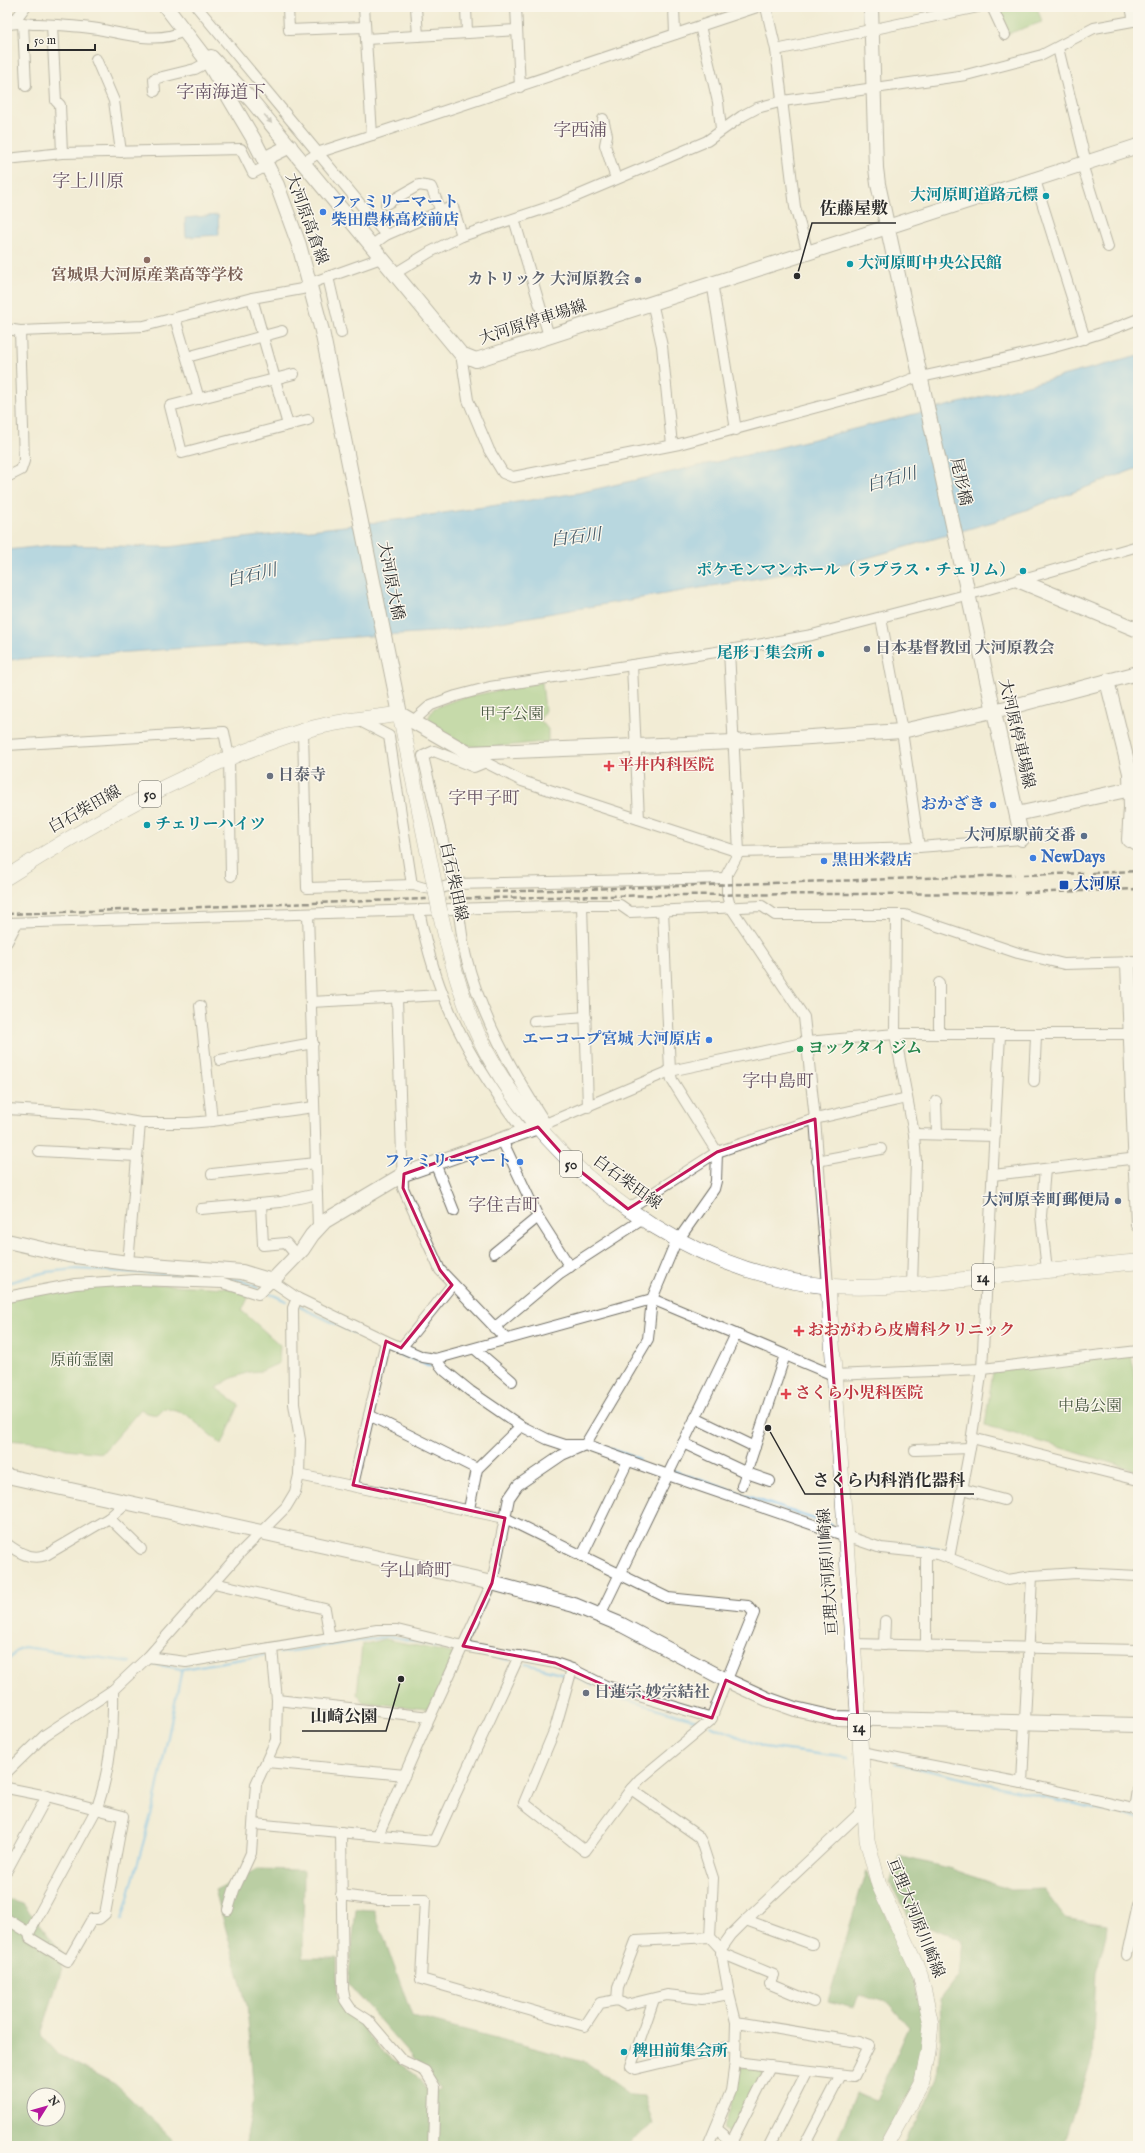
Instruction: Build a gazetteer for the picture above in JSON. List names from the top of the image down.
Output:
{
  "streets": {
    "main road": [
      "50",
      "白石柴田線",
      "14",
      "亘理大河原川崎線"
    ],
    "street": [
      "大河原高倉線",
      "大河原停車場線",
      "尾形橋",
      "大河原大橋"
    ]
  },
  "crossings": [
    ["大河原高倉線", "大河原停車場線"],
    ["大河原高倉線", "大河原大橋"],
    ["大河原停車場線", "尾形橋"],
    ["大河原大橋", "白石柴田線"],
    ["白石柴田線", "14"],
    ["白石柴田線", "亘理大河原川崎線"],
    ["14", "亘理大河原川崎線"]
  ],
  "districts": [
    "字南海道下",
    "字西浦",
    "字上川原",
    "字甲子町",
    "字中島町",
    "字住吉町",
    "字山崎町"
  ],
  "water": ["白石川"],
  "parks": ["甲子公園", "原前霊園", "中島公園"],
  "places": {
    "other": [
      "大河原町道路元標",
      "ファミリーマート 柴田農林高校前店",
      "宮城県大河原産業高等学校",
      "大河原町中央公民館",
      "佐藤屋敷",
      "カトリック 大河原教会",
      "ポケモンマンホール（ラプラス・チェリム）",
      "日本基督教団 大河原教会",
      "尾形丁集会所",
      "日泰寺",
      "おかざき",
      "チェリーハイツ",
      "大河原駅前交番",
      "NewDays",
      "黒田米穀店",
      "エーコープ宮城 大河原店",
      "ヨックタイ ジム",
      "ファミリーマート",
      "大河原幸町郵便局",
      "さくら内科消化器科",
      "山崎公園",
      "日蓮宗 妙宗結社",
      "稗田前集会所"
    ],
    "health": ["平井内科医院", "おおがわら皮膚科クリニック", "さくら小児科医院"],
    "transit": ["大河原"]
  },
  "scale_bar": "50 m",
  "north": "top right"
}
